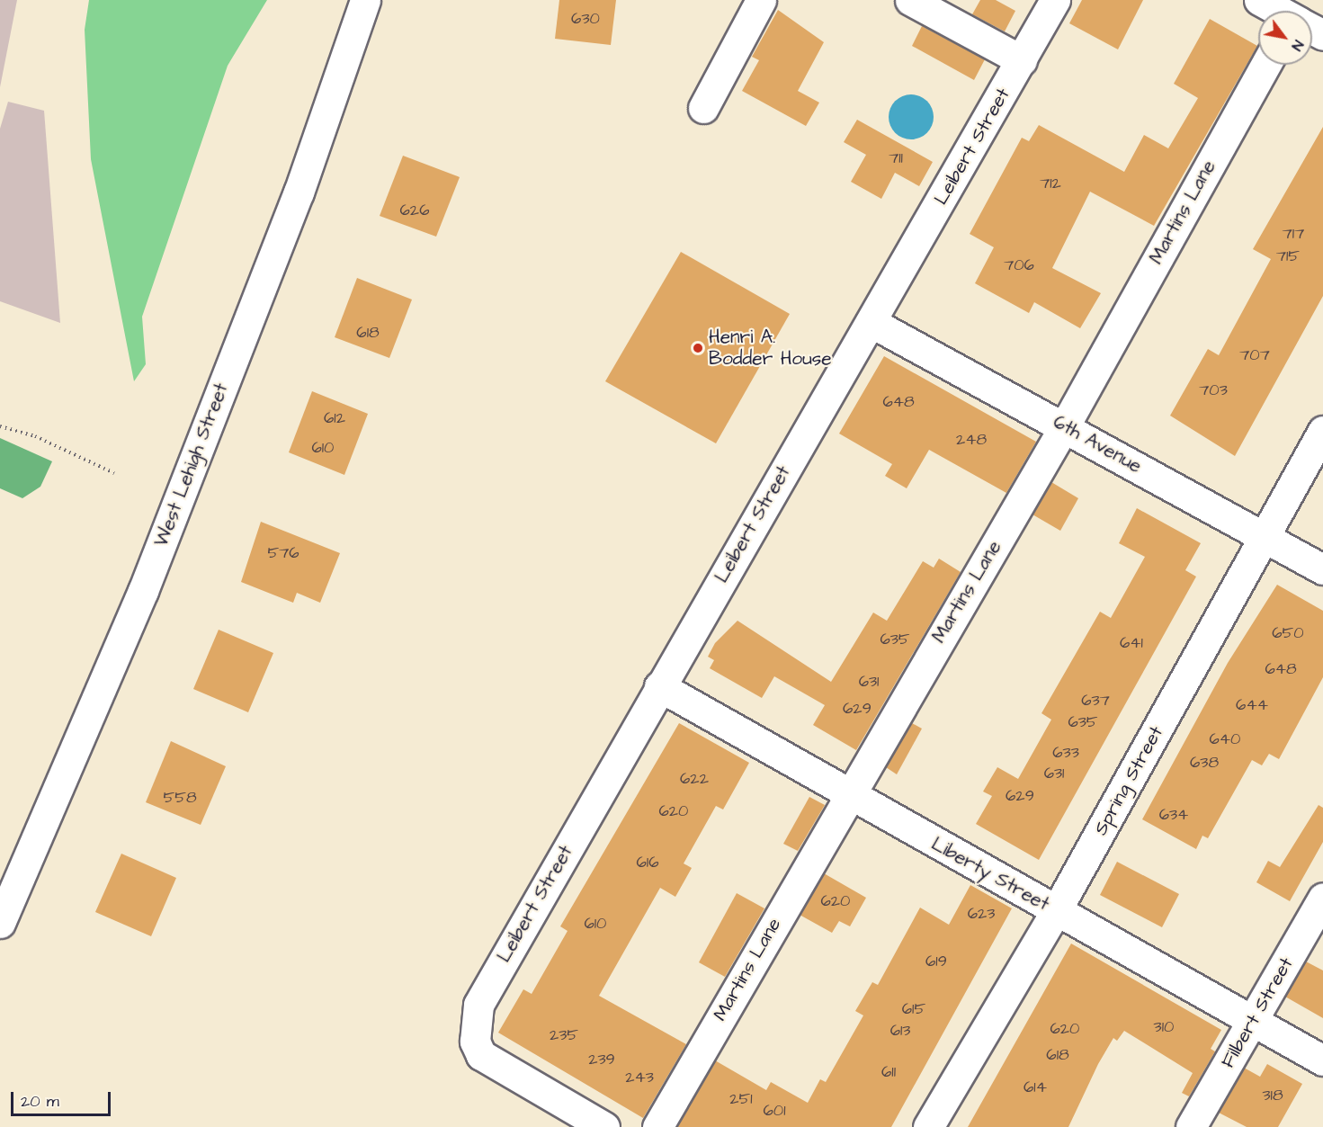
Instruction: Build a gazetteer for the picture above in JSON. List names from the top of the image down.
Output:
{
  "streets": {
    "street": [
      "Leibert Street",
      "Martins Lane",
      "6th Avenue",
      "West Lehigh Street",
      "Spring Street",
      "Liberty Street",
      "Filbert Street"
    ]
  },
  "crossings": [
    ["Leibert Street", "6th Avenue"],
    ["Leibert Street", "Liberty Street"],
    ["Martins Lane", "6th Avenue"],
    ["Martins Lane", "Liberty Street"],
    ["6th Avenue", "Spring Street"],
    ["Spring Street", "Liberty Street"],
    ["Liberty Street", "Filbert Street"]
  ],
  "places": ["Henri A. Bodder House"],
  "house_numbers": [
    "630",
    "711",
    "712",
    "626",
    "717",
    "715",
    "706",
    "618",
    "707",
    "703",
    "648",
    "612",
    "248",
    "610",
    "576",
    "650",
    "635",
    "641",
    "648",
    "631",
    "637",
    "644",
    "629",
    "635",
    "640",
    "633",
    "638",
    "631",
    "622",
    "629",
    "558",
    "620",
    "634",
    "616",
    "620",
    "623",
    "610",
    "619",
    "615",
    "310",
    "620",
    "613",
    "235",
    "618",
    "239",
    "611",
    "243",
    "614",
    "318",
    "251",
    "601"
  ],
  "scale_bar": "20 m",
  "north": "bottom right"
}
